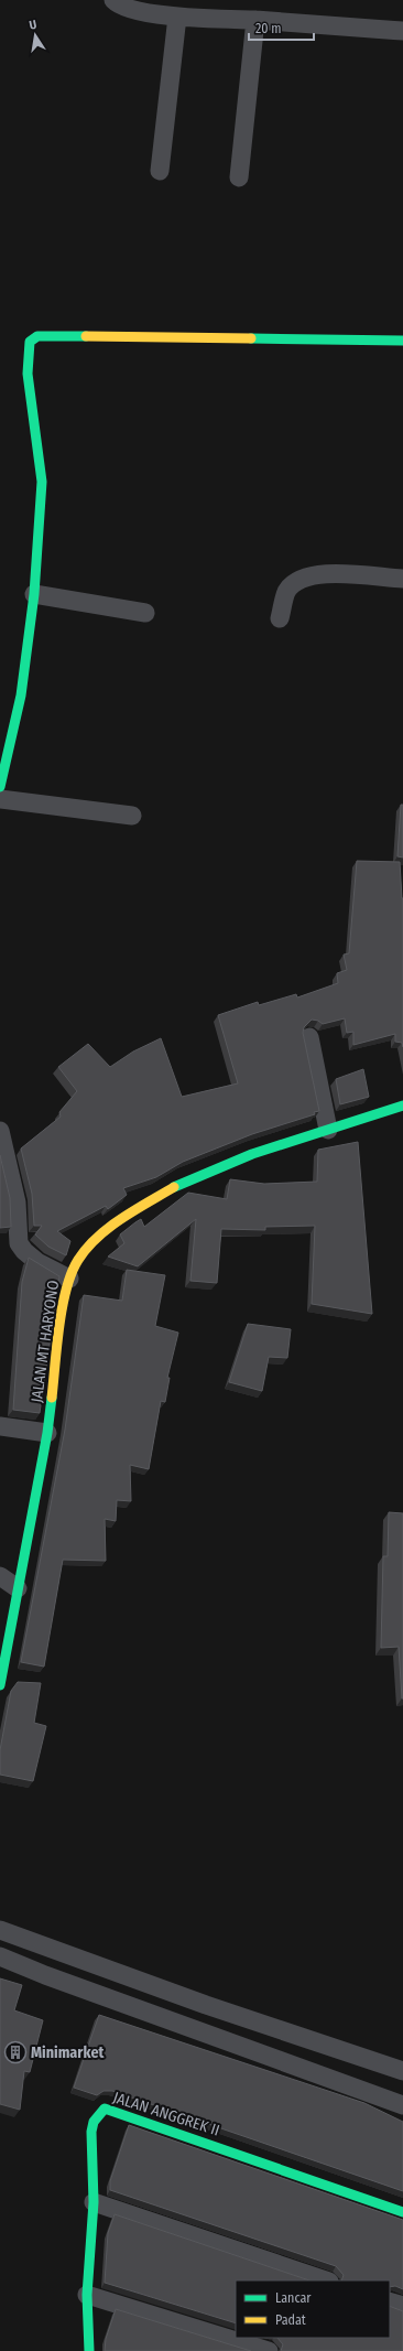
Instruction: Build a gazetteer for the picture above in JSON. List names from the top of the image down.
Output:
{
  "streets": {
    "street": ["JALAN MT HARYONO", "JALAN ANGGREK II"]
  },
  "places": {
    "building": ["Minimarket"]
  },
  "legend": ["Lancar", "Padat"],
  "scale_bar": "20 m",
  "north": "top"
}
